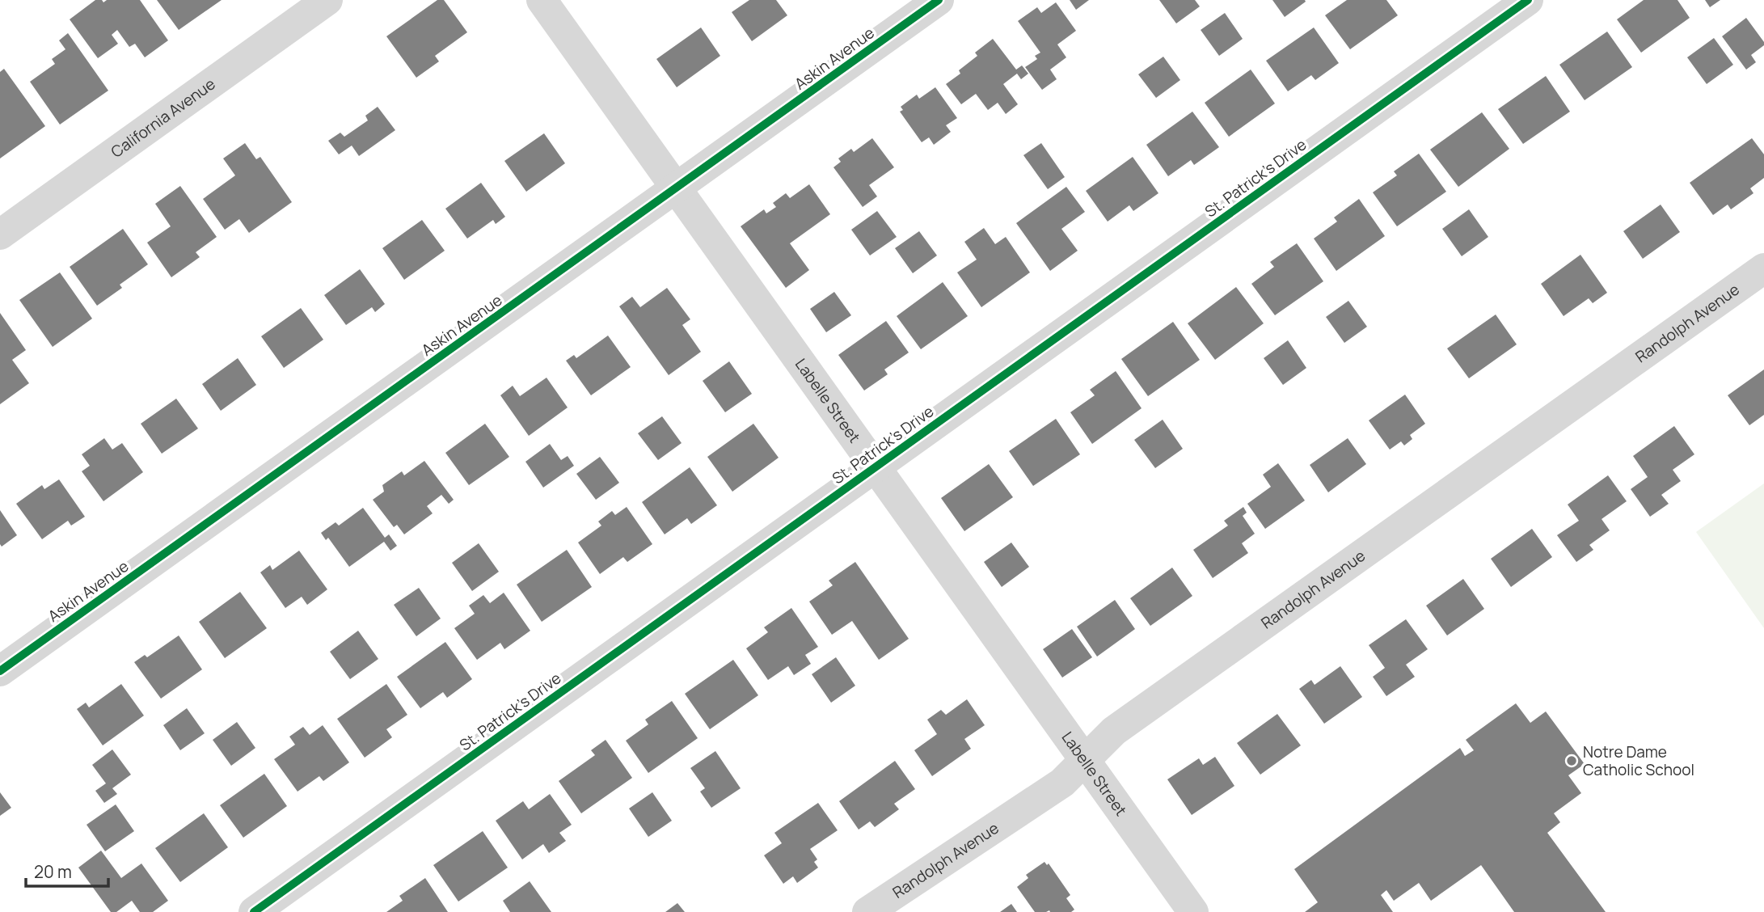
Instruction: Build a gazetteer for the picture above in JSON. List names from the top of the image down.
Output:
{
  "streets": {
    "street": [
      "Askin Avenue",
      "California Avenue",
      "St. Patrick's Drive",
      "Randolph Avenue",
      "Labelle Street"
    ]
  },
  "crossings": [
    ["Askin Avenue", "Labelle Street"],
    ["St. Patrick's Drive", "Labelle Street"],
    ["Randolph Avenue", "Labelle Street"]
  ],
  "places": ["Notre Dame Catholic School"],
  "scale_bar": "20 m"
}
